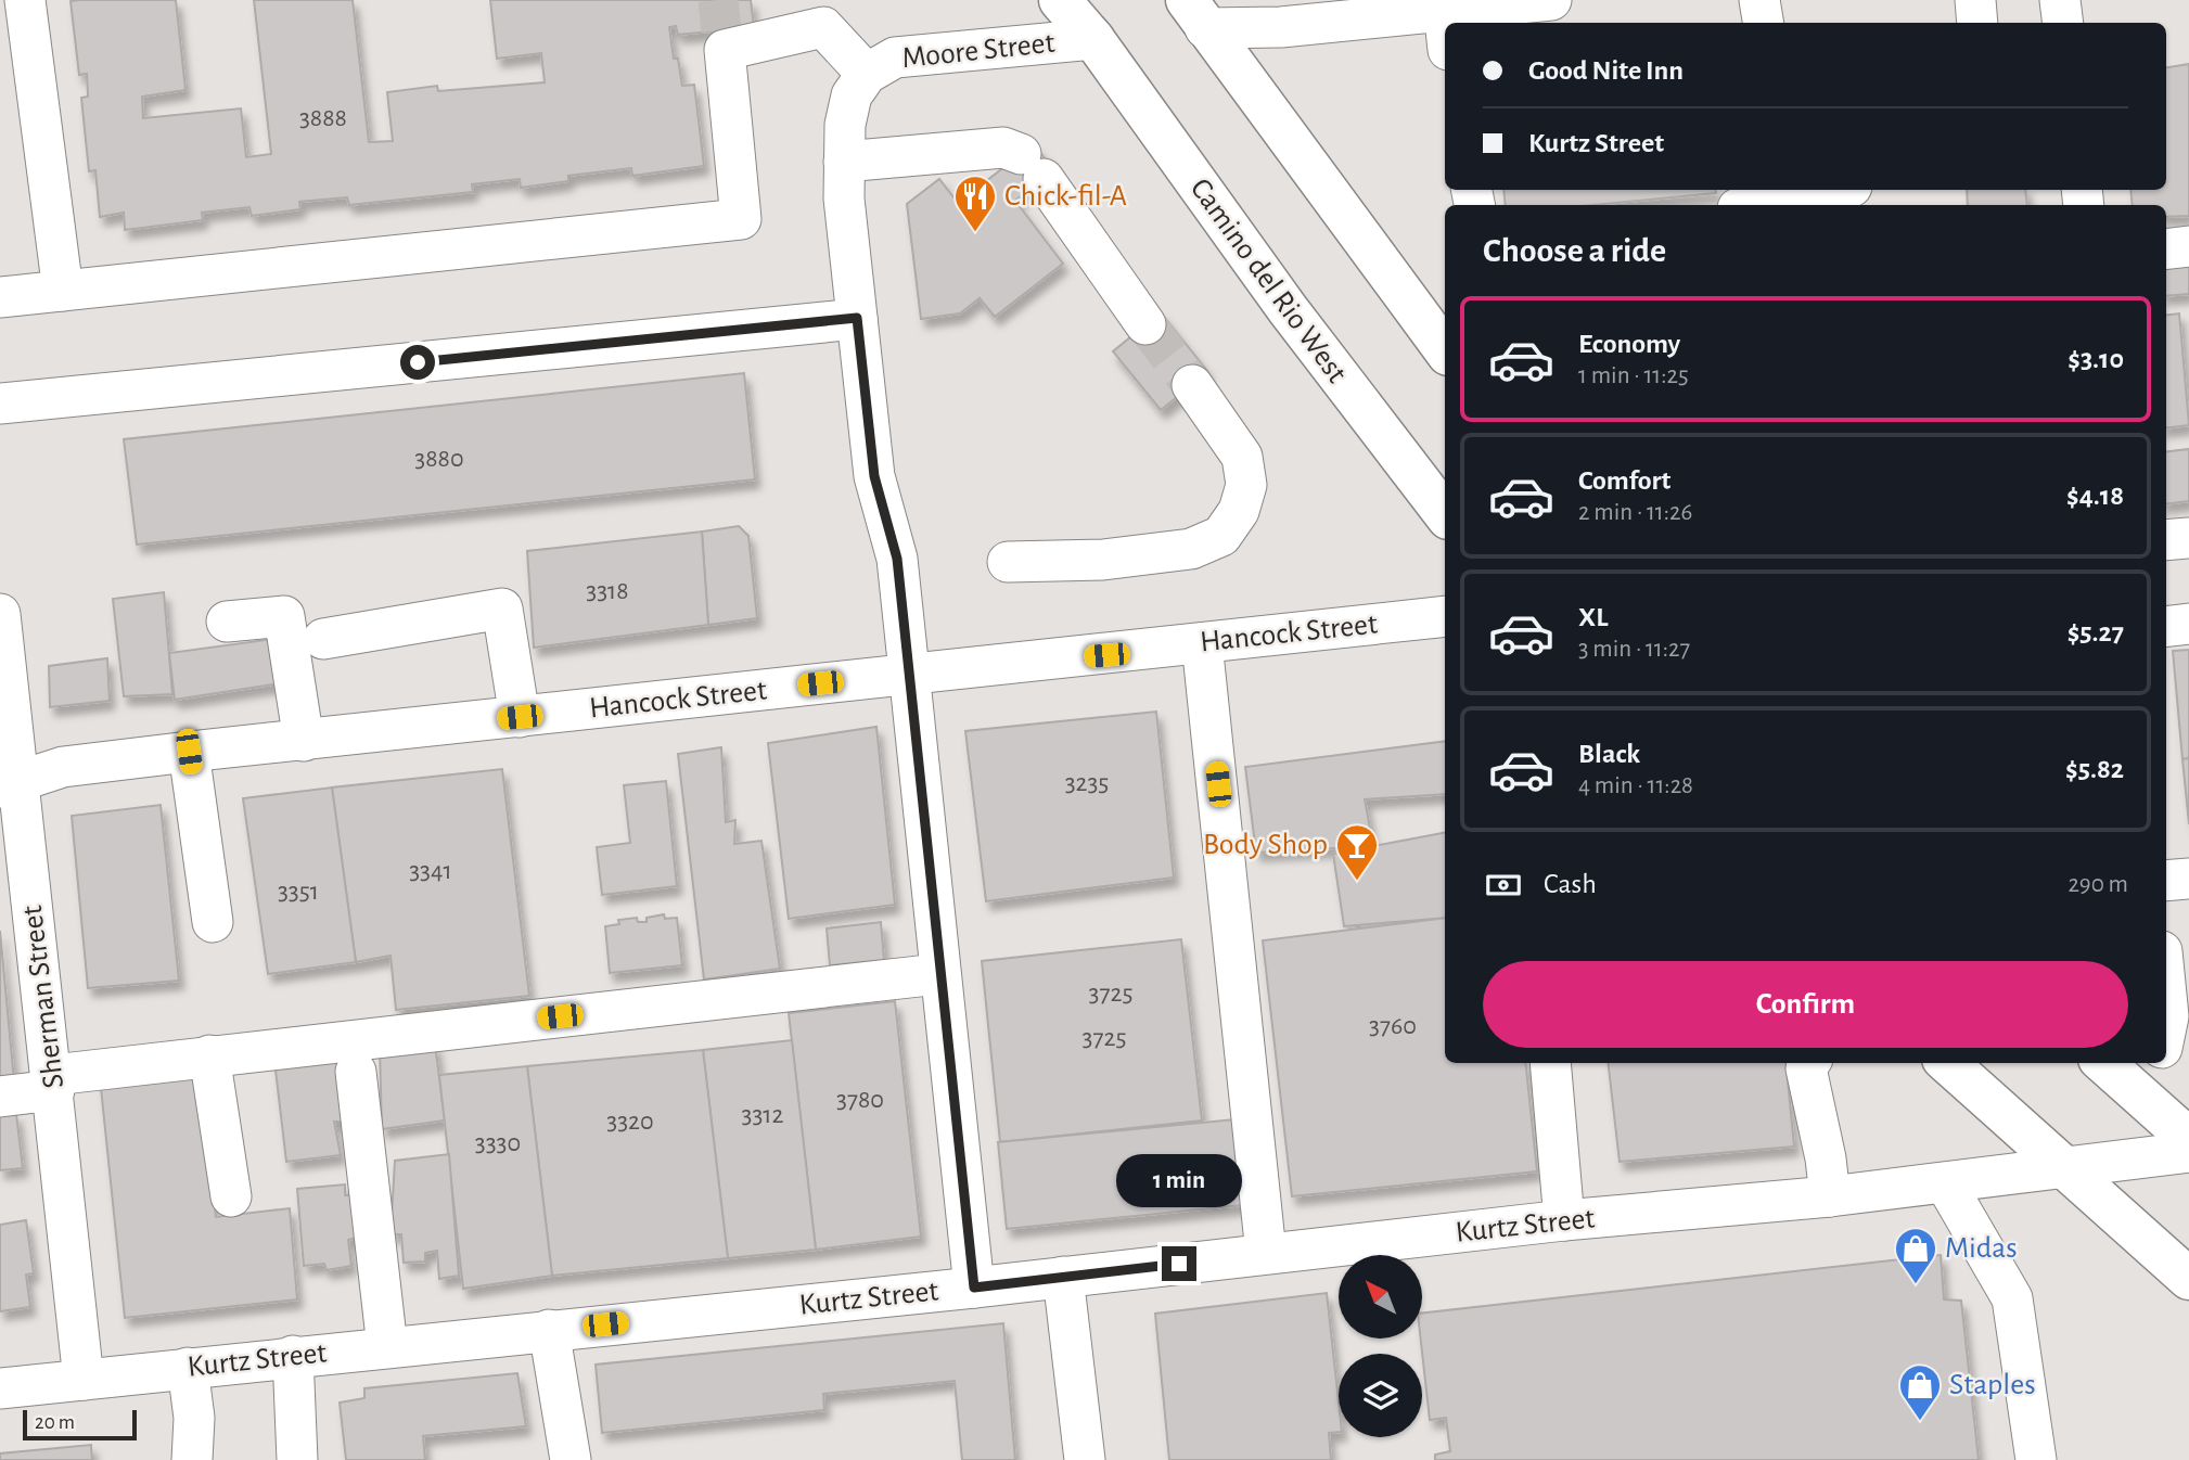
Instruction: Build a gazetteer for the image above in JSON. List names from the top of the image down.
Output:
{
  "streets": {
    "main road": ["Camino del Rio West"],
    "street": [
      "Moore Street",
      "Hancock Street",
      "Sherman Street",
      "Kurtz Street"
    ]
  },
  "crossings": [
    ["Moore Street", "Camino del Rio West"],
    ["Hancock Street", "Sherman Street"],
    ["Sherman Street", "Kurtz Street"]
  ],
  "places": {
    "restaurant": ["Chick-fil-A"],
    "bar": ["Body Shop"],
    "shop": ["Midas", "Staples"]
  },
  "house_numbers": [
    "3888",
    "3880",
    "3318",
    "3235",
    "3341",
    "3351",
    "3725",
    "3760",
    "3725",
    "3780",
    "3312",
    "3320",
    "3330"
  ],
  "scale_bar": "20 m",
  "north": "top left",
  "page": {
    "banner": ["Good Nite Inn", "Kurtz Street"],
    "heading": "Choose a ride",
    "list": [
      {
        "name": "Economy",
        "note": "1 min · 11:25",
        "value": "$3.10"
      },
      {
        "name": "Comfort",
        "note": "2 min · 11:26",
        "value": "$4.18"
      },
      {
        "name": "XL",
        "note": "3 min · 11:27",
        "value": "$5.27"
      },
      {
        "name": "Black",
        "note": "4 min · 11:28",
        "value": "$5.82"
      }
    ],
    "pay": ["Cash", "290 m"],
    "buttons": "Confirm",
    "bubble": "1 min",
    "scale": "20 m"
  }
}
